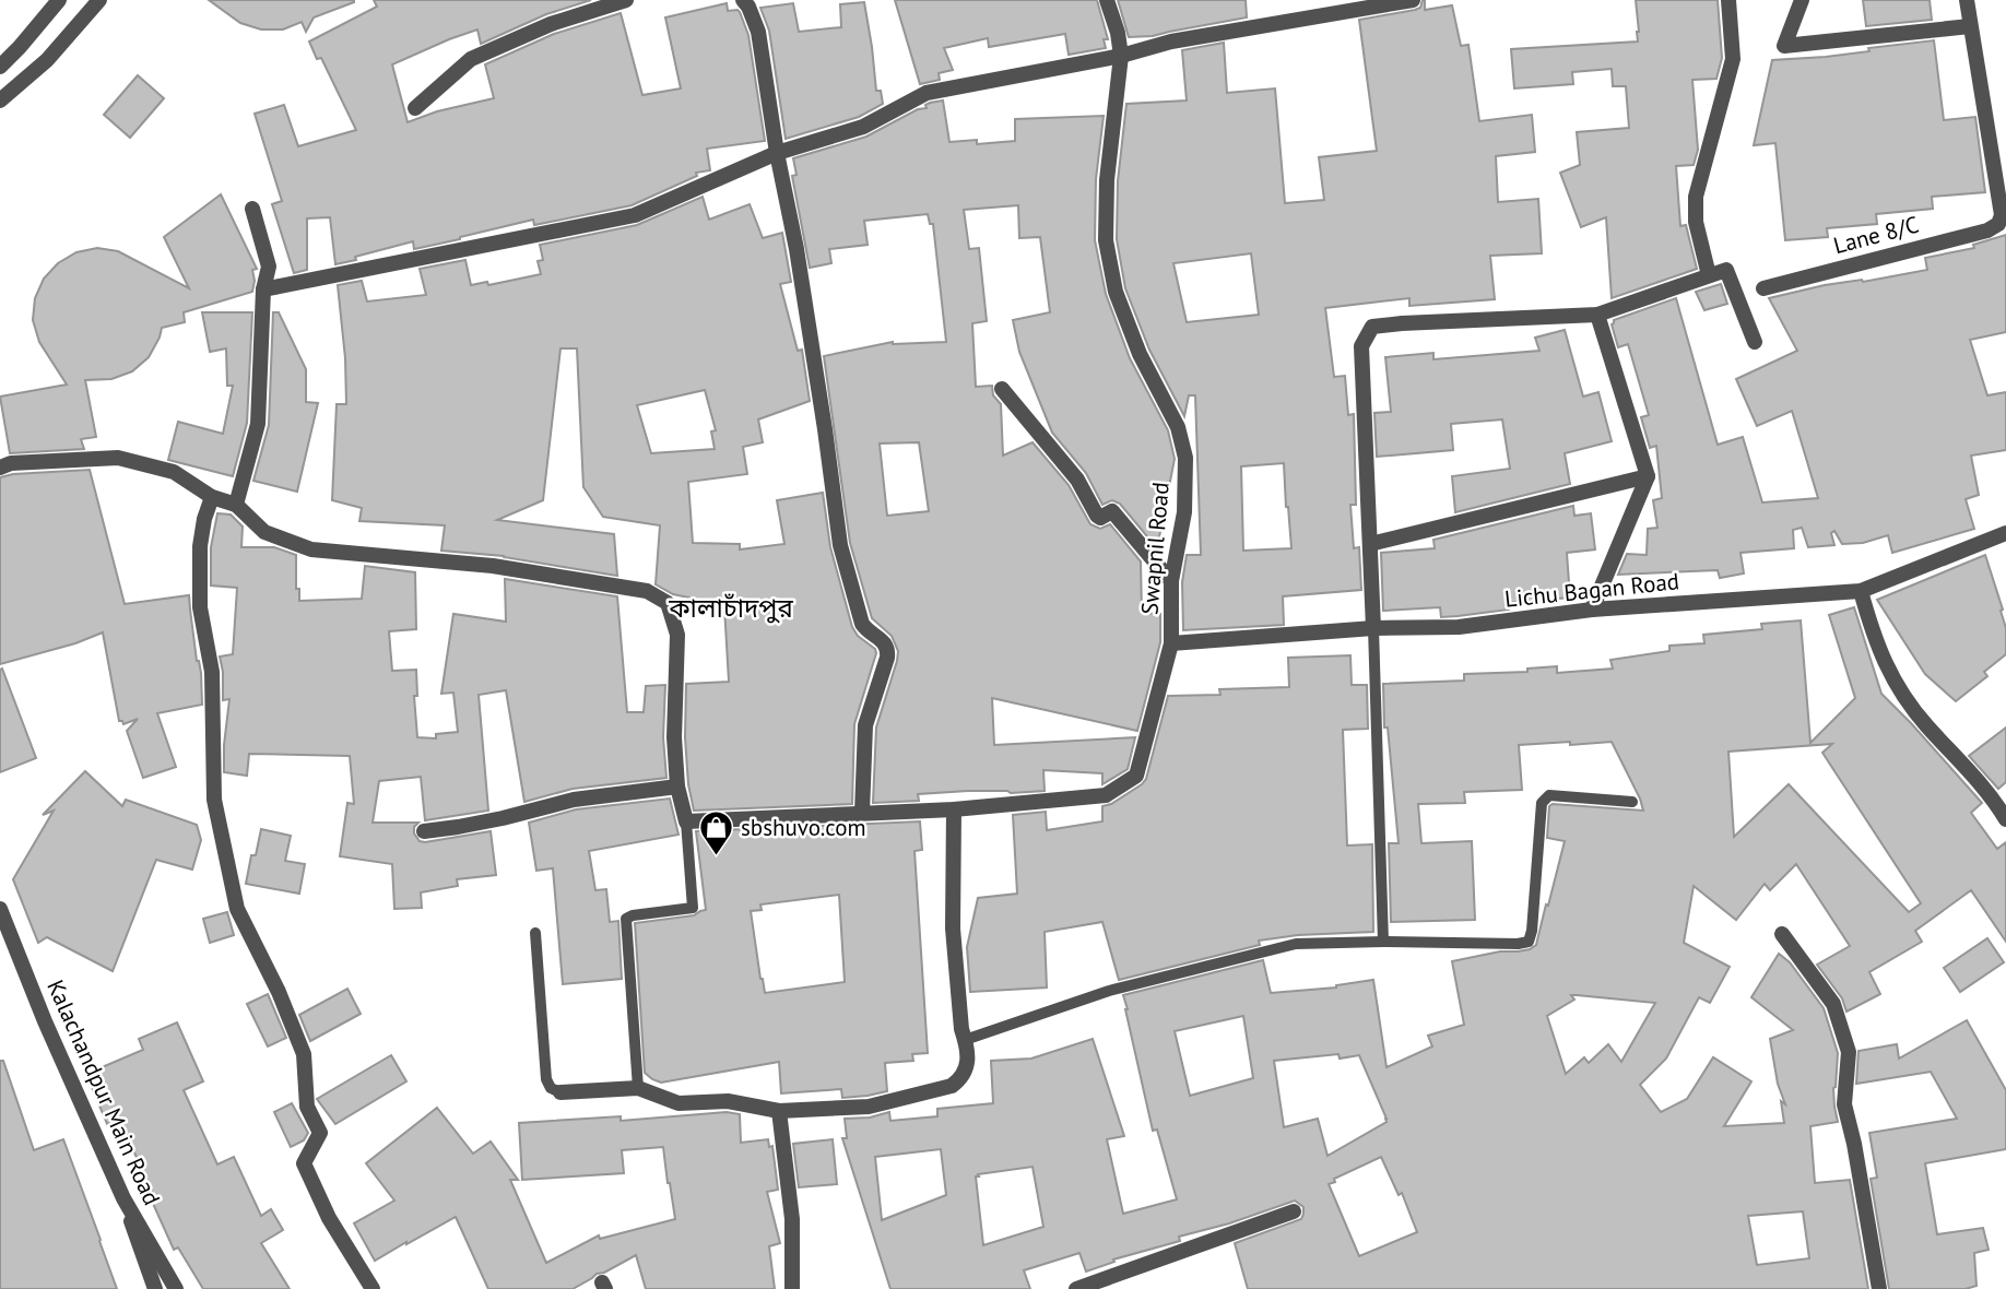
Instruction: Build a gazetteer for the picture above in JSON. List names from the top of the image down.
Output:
{
  "streets": {
    "street": [
      "Lane 8/C",
      "Swapnil Road",
      "Lichu Bagan Road",
      "Kalachandpur Main Road"
    ]
  },
  "crossings": [
    ["Swapnil Road", "Lichu Bagan Road"]
  ],
  "districts": ["কালাচাঁদপুর"],
  "places": {
    "shop": ["sbshuvo.com"]
  }
}
